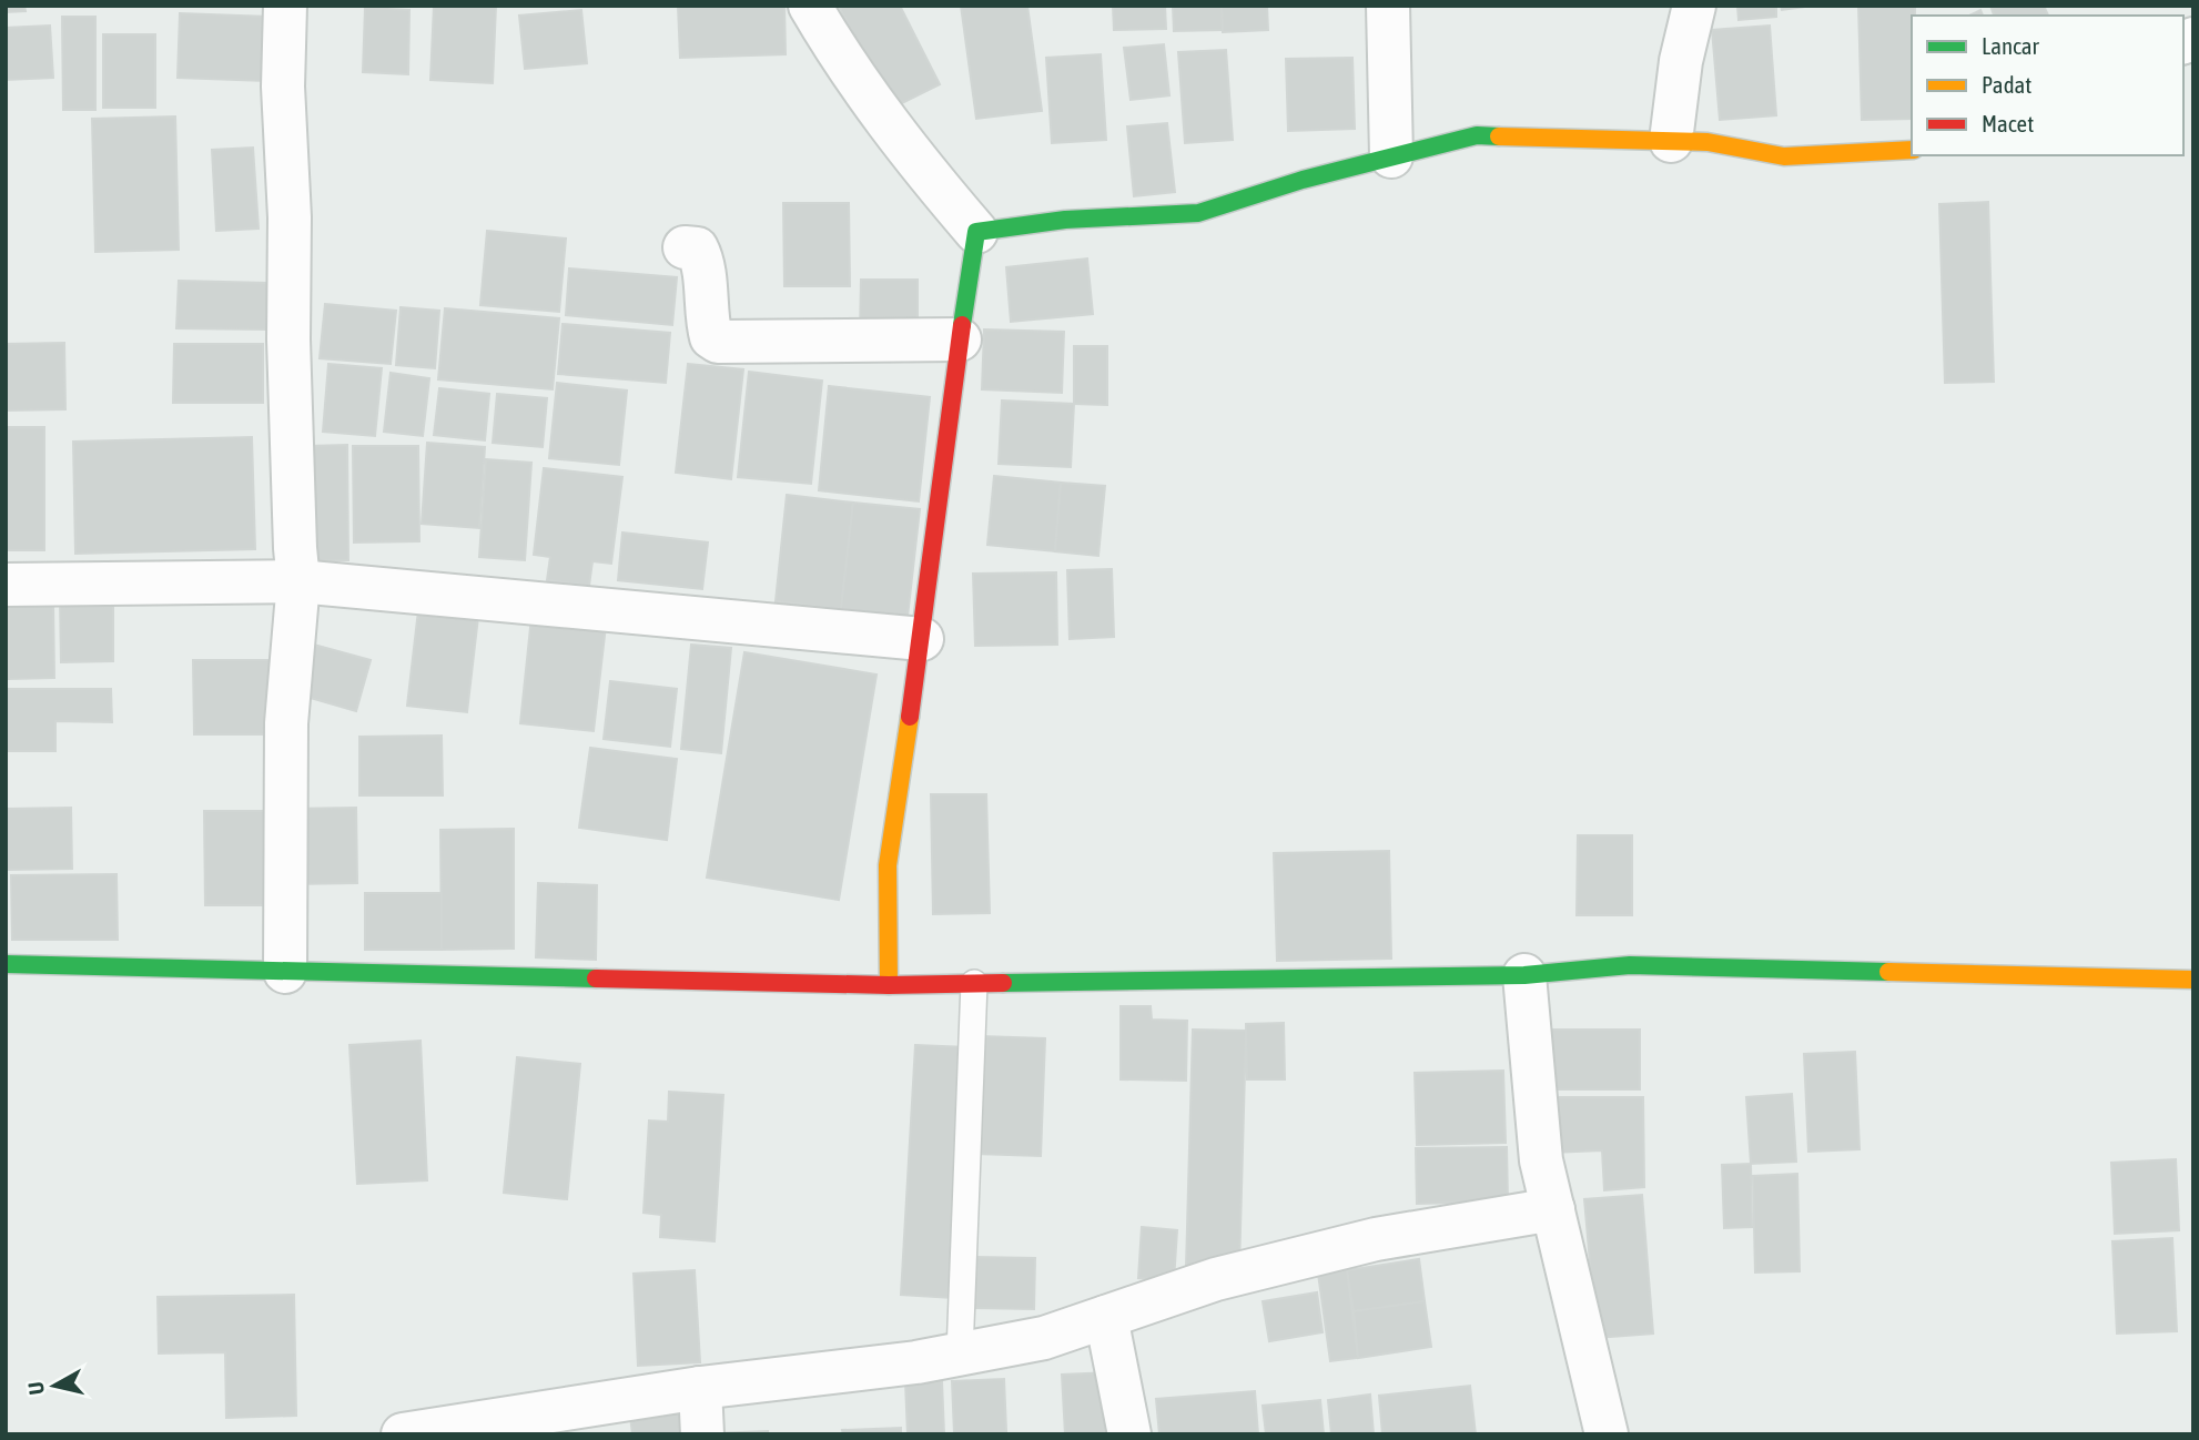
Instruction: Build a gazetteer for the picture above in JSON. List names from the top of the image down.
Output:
{
  "legend": ["Lancar", "Padat", "Macet"],
  "north": "left"
}
